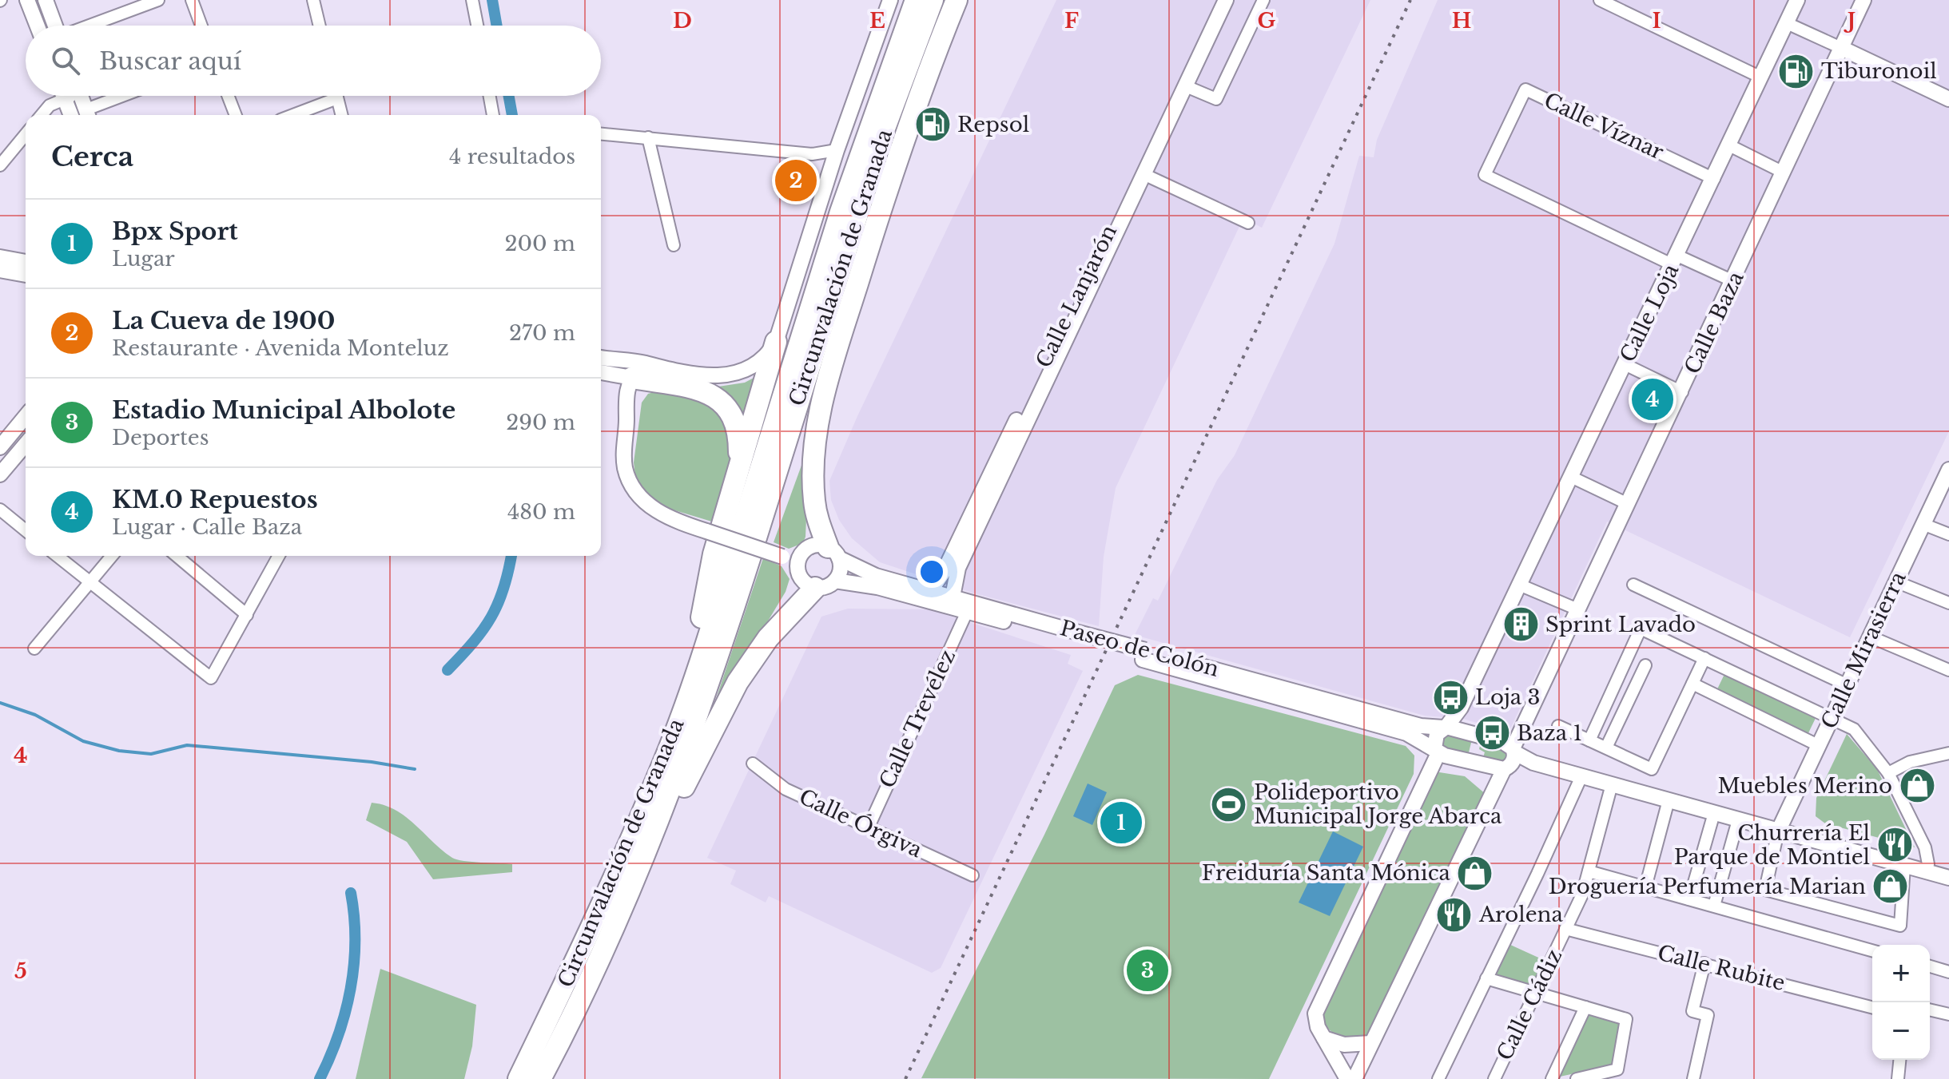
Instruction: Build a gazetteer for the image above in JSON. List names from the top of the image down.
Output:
{
  "streets": {
    "highway": ["Circunvalación de Granada"],
    "street": [
      "Calle Víznar",
      "Calle Lanjarón",
      "Calle Loja",
      "Calle Baza",
      "Paseo de Colón",
      "Calle Mirasierra",
      "Calle Trevélez",
      "Calle Órgiva",
      "Calle Rubite",
      "Calle Cádiz"
    ]
  },
  "crossings": [
    ["Calle Víznar", "Calle Loja"],
    ["Calle Lanjarón", "Paseo de Colón"],
    ["Calle Loja", "Paseo de Colón"],
    ["Calle Baza", "Paseo de Colón"],
    ["Paseo de Colón", "Calle Trevélez"],
    ["Calle Trevélez", "Calle Órgiva"],
    ["Calle Rubite", "Calle Cádiz"]
  ],
  "places": {
    "fuel station": ["Tiburonoil", "Repsol"],
    "building": ["Sprint Lavado"],
    "bus stop": ["Loja 3", "Baza 1"],
    "shop": ["Muebles Merino", "Freiduría Santa Mónica", "Droguería Perfumería Marian"],
    "sports": ["Polideportivo Municipal Jorge Abarca"],
    "restaurant": ["Churrería El Parque de Montiel", "Arolena"]
  },
  "page": {
    "search": "Buscar aquí",
    "heading": ["Cerca", "4 resultados"],
    "pins": [
      "2",
      "4",
      "1",
      "3"
    ],
    "list": [
      {
        "mark": "1",
        "name": "Bpx Sport",
        "note": "Lugar",
        "value": "200 m"
      },
      {
        "mark": "2",
        "name": "La Cueva de 1900",
        "note": "Restaurante · Avenida Monteluz",
        "value": "270 m"
      },
      {
        "mark": "3",
        "name": "Estadio Municipal Albolote",
        "note": "Deportes",
        "value": "290 m"
      },
      {
        "mark": "4",
        "name": "KM.0 Repuestos",
        "note": "Lugar · Calle Baza",
        "value": "480 m"
      }
    ],
    "map_buttons": ["+", "−"]
  },
  "grid": {
    "columns": [
      "D",
      "E",
      "F",
      "G",
      "H",
      "I",
      "J"
    ],
    "rows": ["4", "5"]
  }
}
